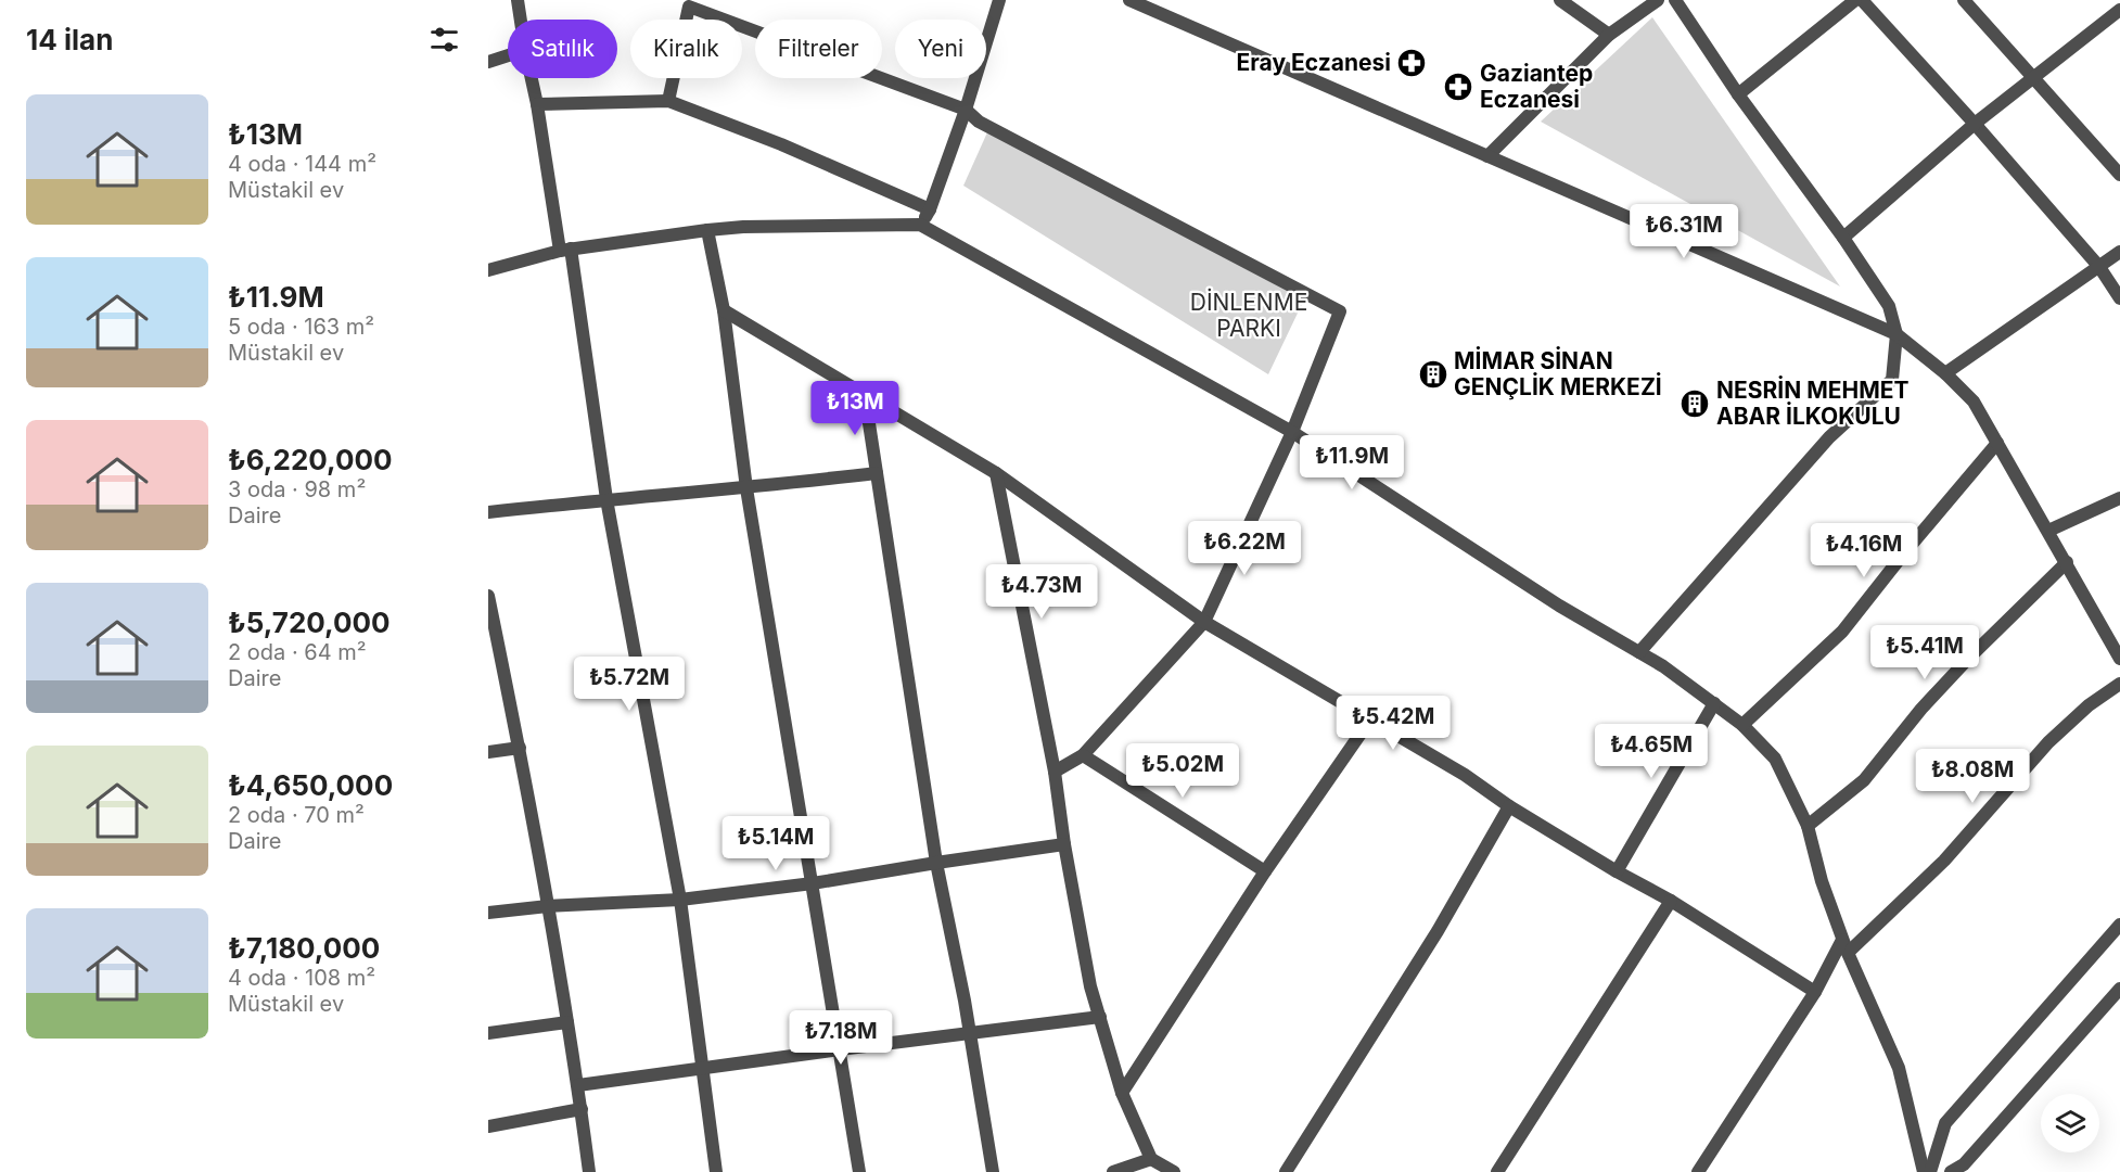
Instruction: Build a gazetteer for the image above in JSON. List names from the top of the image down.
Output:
{
  "parks": ["DİNLENME PARKI"],
  "places": {
    "pharmacy": ["Eray Eczanesi", "Gaziantep Eczanesi"],
    "building": ["MİMAR SİNAN GENÇLİK MERKEZİ", "NESRİN MEHMET ABAR İLKOKULU"]
  },
  "page": {
    "heading": "14 ilan",
    "chip": [
      "Satılık",
      "Kiralık",
      "Filtreler",
      "Yeni"
    ],
    "list": [
      {
        "name": "₺13M",
        "note": "4 oda · 144 m² · Müstakil ev"
      },
      {
        "name": "₺11.9M",
        "note": "5 oda · 163 m² · Müstakil ev"
      },
      {
        "name": "₺6,220,000",
        "note": "3 oda · 98 m² · Daire"
      },
      {
        "name": "₺5,720,000",
        "note": "2 oda · 64 m² · Daire"
      },
      {
        "name": "₺4,650,000",
        "note": "2 oda · 70 m² · Daire"
      },
      {
        "name": "₺7,180,000",
        "note": "4 oda · 108 m² · Müstakil ev"
      }
    ],
    "price": [
      "₺6.31M",
      "₺13M",
      "₺11.9M",
      "₺6.22M",
      "₺4.16M",
      "₺4.73M",
      "₺5.41M",
      "₺5.72M",
      "₺5.42M",
      "₺4.65M",
      "₺5.02M",
      "₺8.08M",
      "₺5.14M",
      "₺7.18M"
    ]
  }
}
